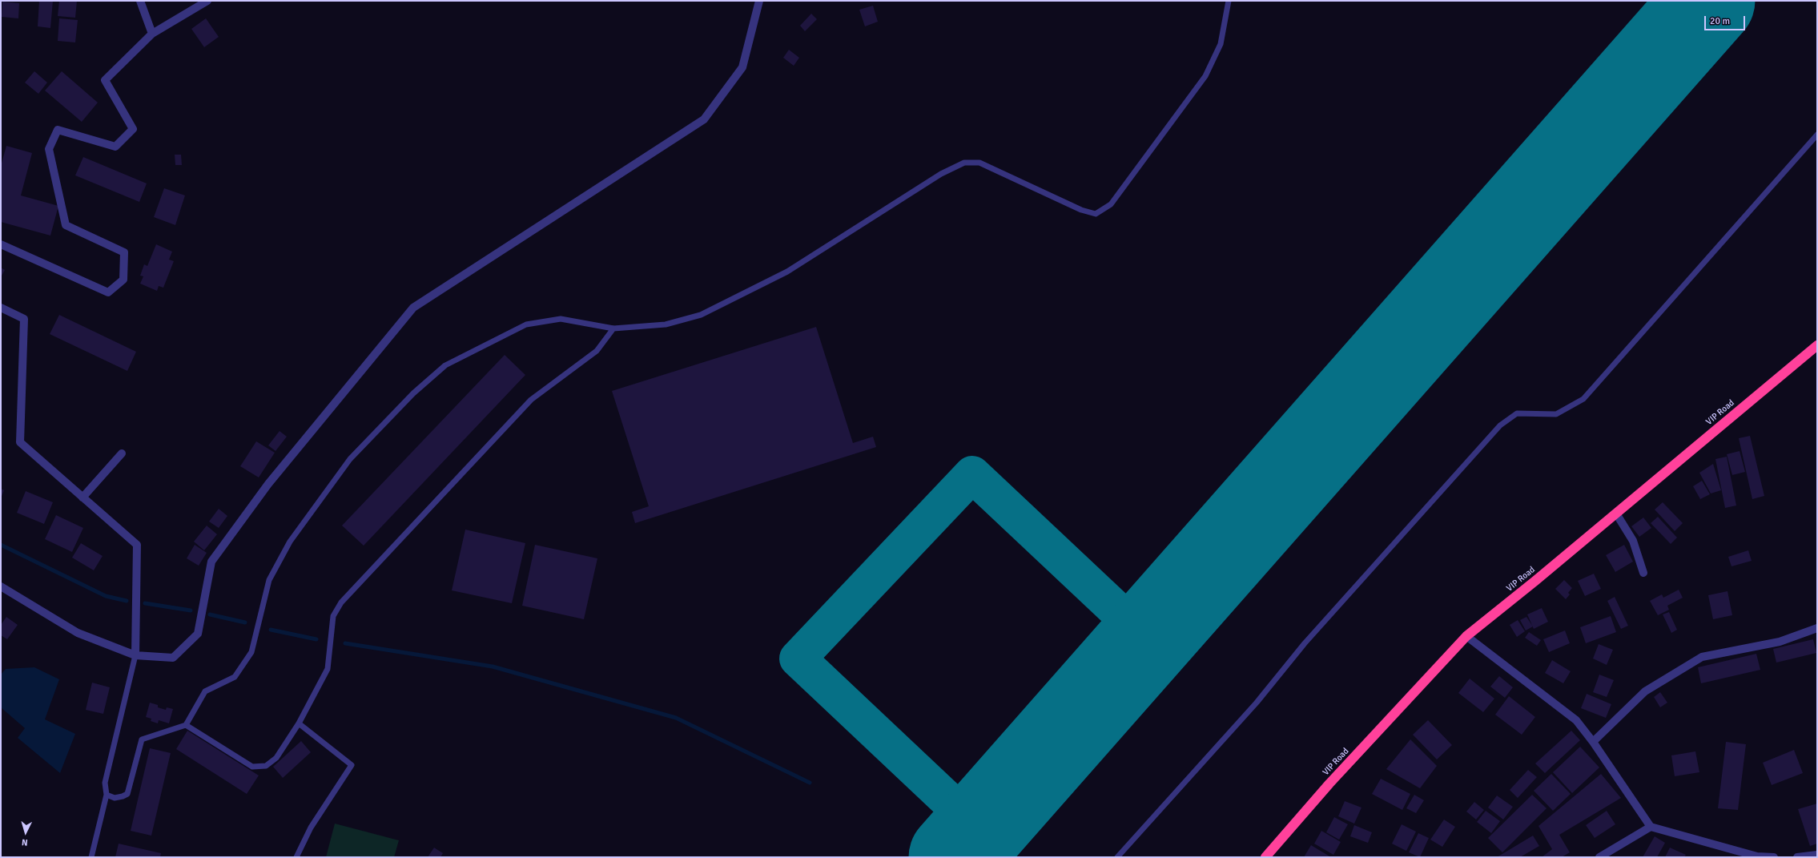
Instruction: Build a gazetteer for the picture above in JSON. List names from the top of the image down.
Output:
{
  "streets": {
    "highway": ["VIP Road"]
  },
  "scale_bar": "20 m",
  "north": "bottom"
}
